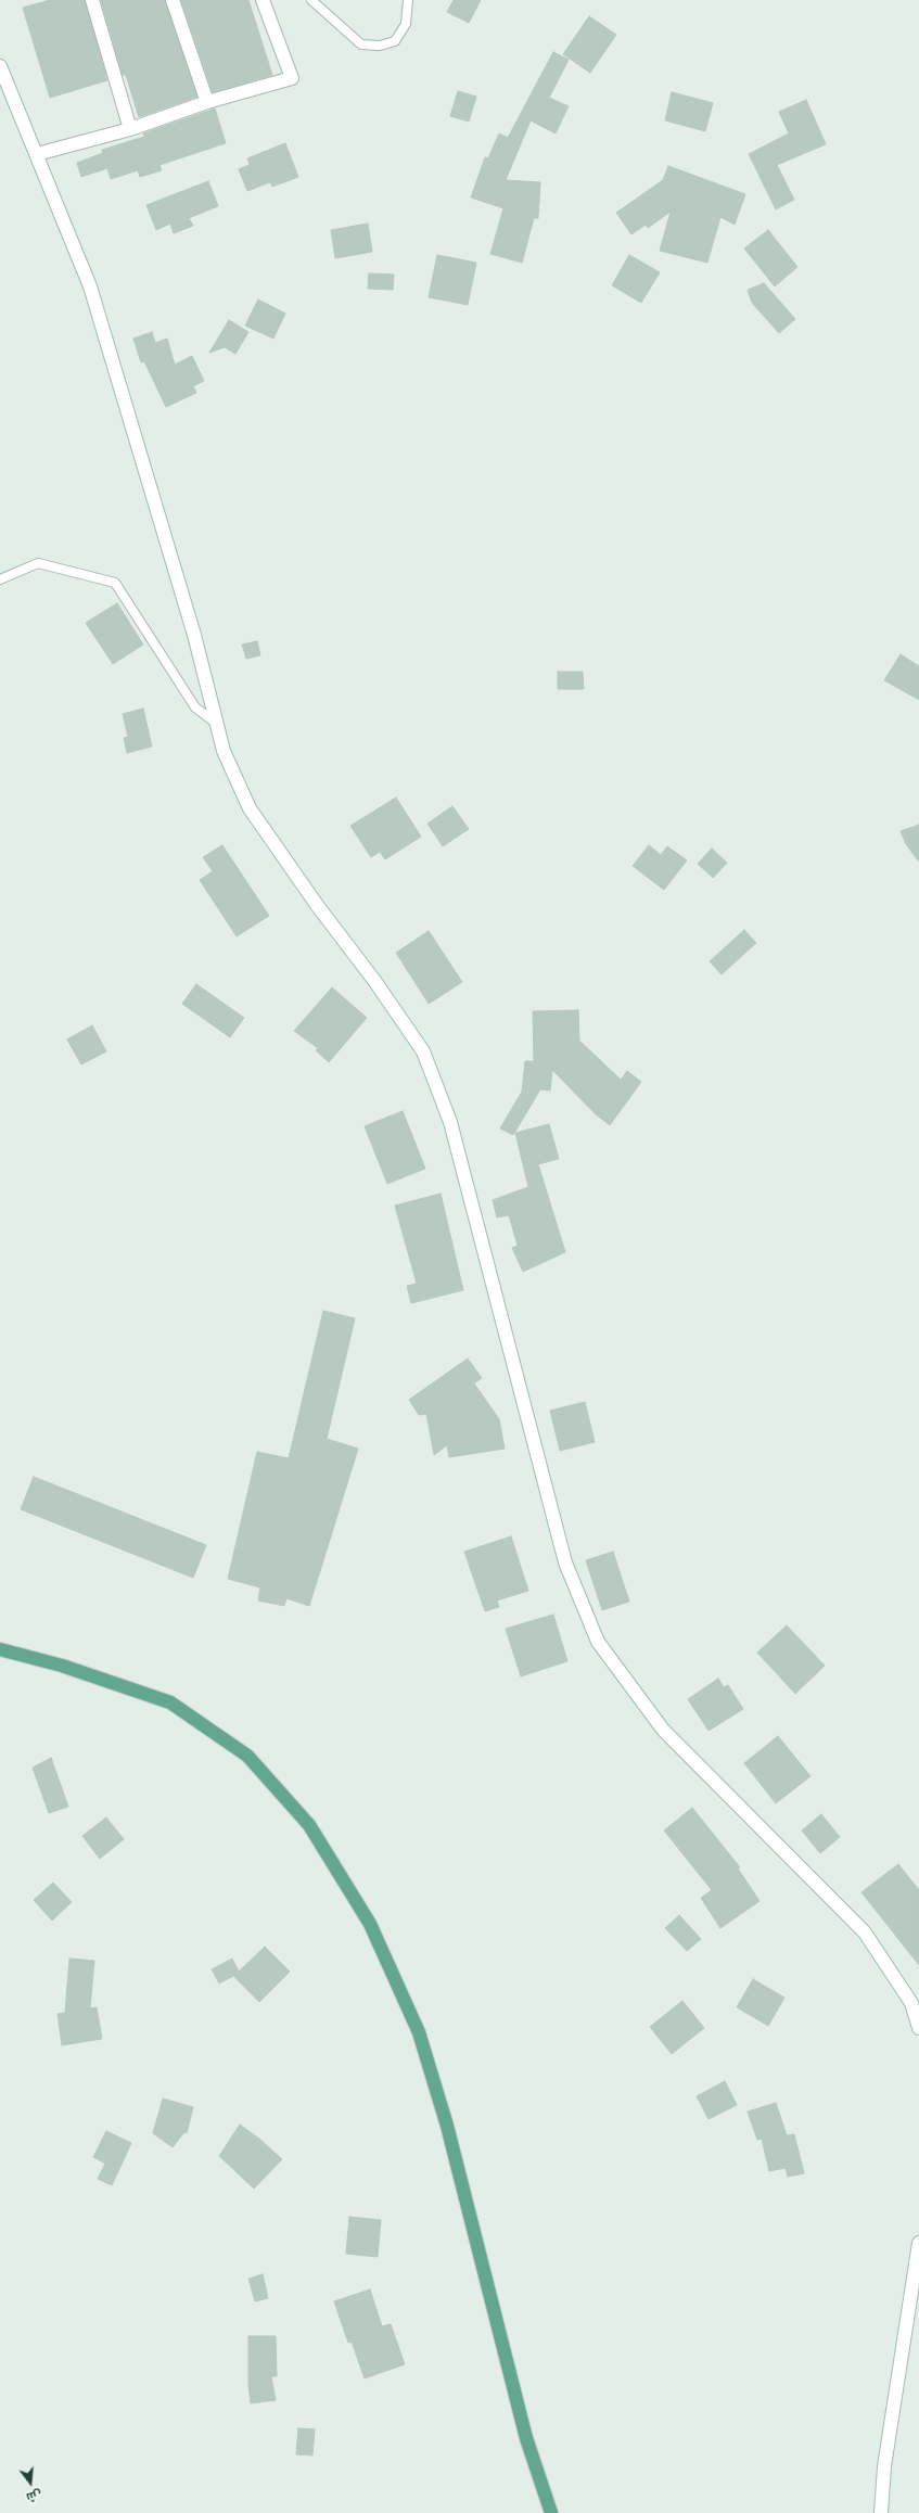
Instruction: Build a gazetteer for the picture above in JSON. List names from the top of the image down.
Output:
{
  "north": "bottom"
}
